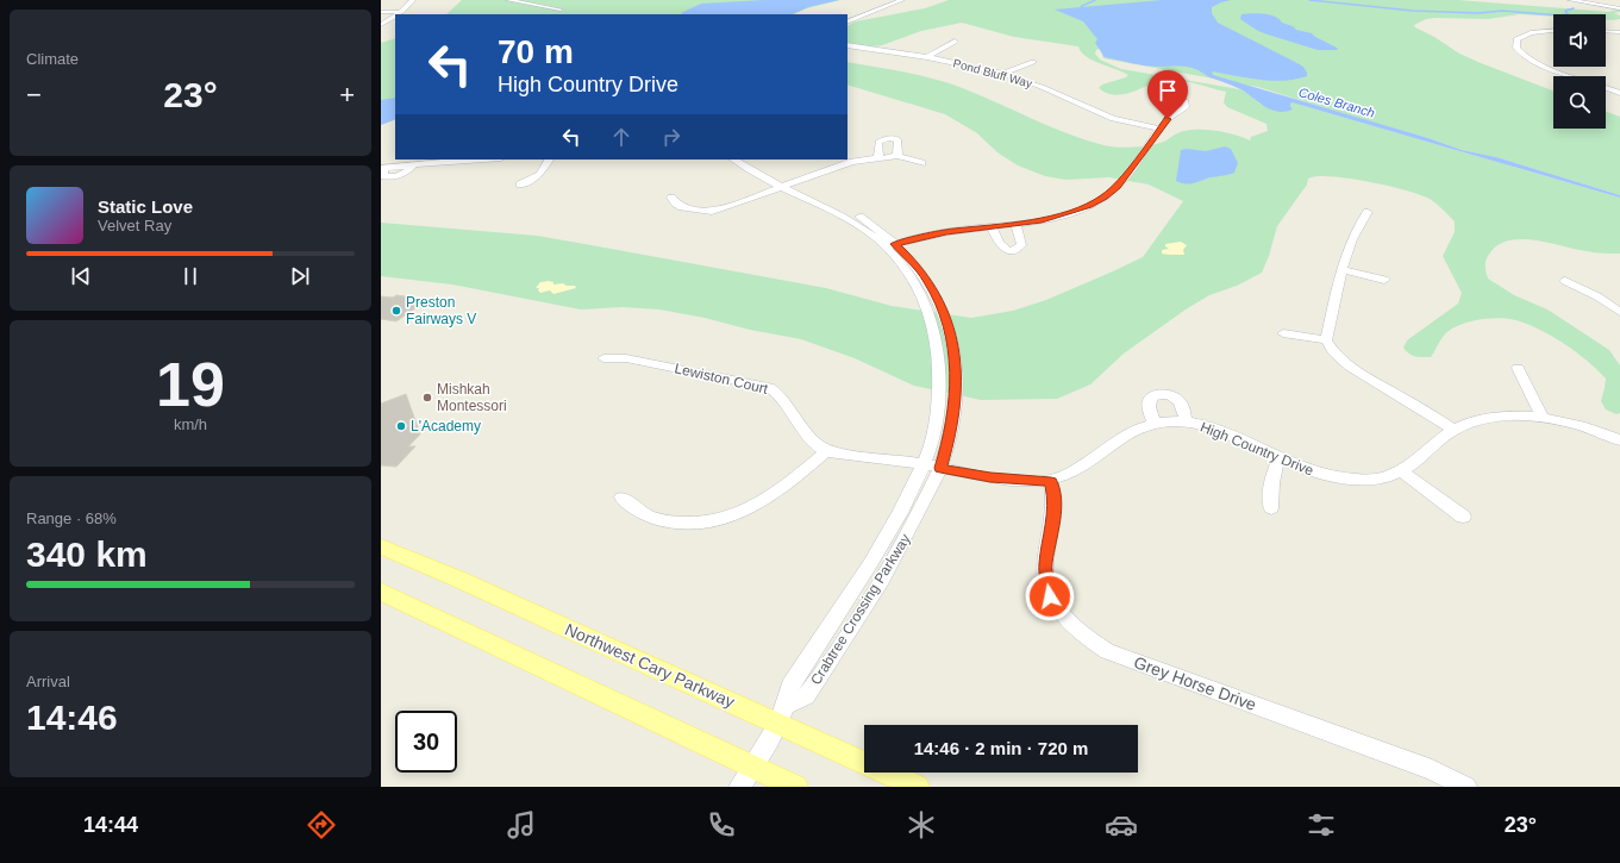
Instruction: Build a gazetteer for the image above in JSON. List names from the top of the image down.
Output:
{
  "streets": {
    "main road": ["Northwest Cary Parkway"],
    "street": [
      "Pond Bluff Way",
      "Lewiston Court",
      "High Country Drive",
      "Crabtree Crossing Parkway",
      "Grey Horse Drive"
    ]
  },
  "crossings": [
    ["High Country Drive", "Crabtree Crossing Parkway"],
    ["High Country Drive", "Grey Horse Drive"],
    ["Crabtree Crossing Parkway", "Northwest Cary Parkway"]
  ],
  "water": ["Coles Branch"],
  "places": ["Preston Fairways V", "Mishkah Montessori", "L'Academy"],
  "page": {
    "tile": [
      "Climate",
      ["19", "km/h"],
      ["Range · 68%", "340 km"],
      ["Arrival", "14:46"]
    ],
    "turn": ["70 m", "High Country Drive"],
    "heat": ["−", "23°", "+"],
    "song": ["Static Love", "Velvet Ray"],
    "limit": "30",
    "trip": "14:46 · 2 min · 720 m",
    "tabs": ["14:44", "23°"]
  }
}
